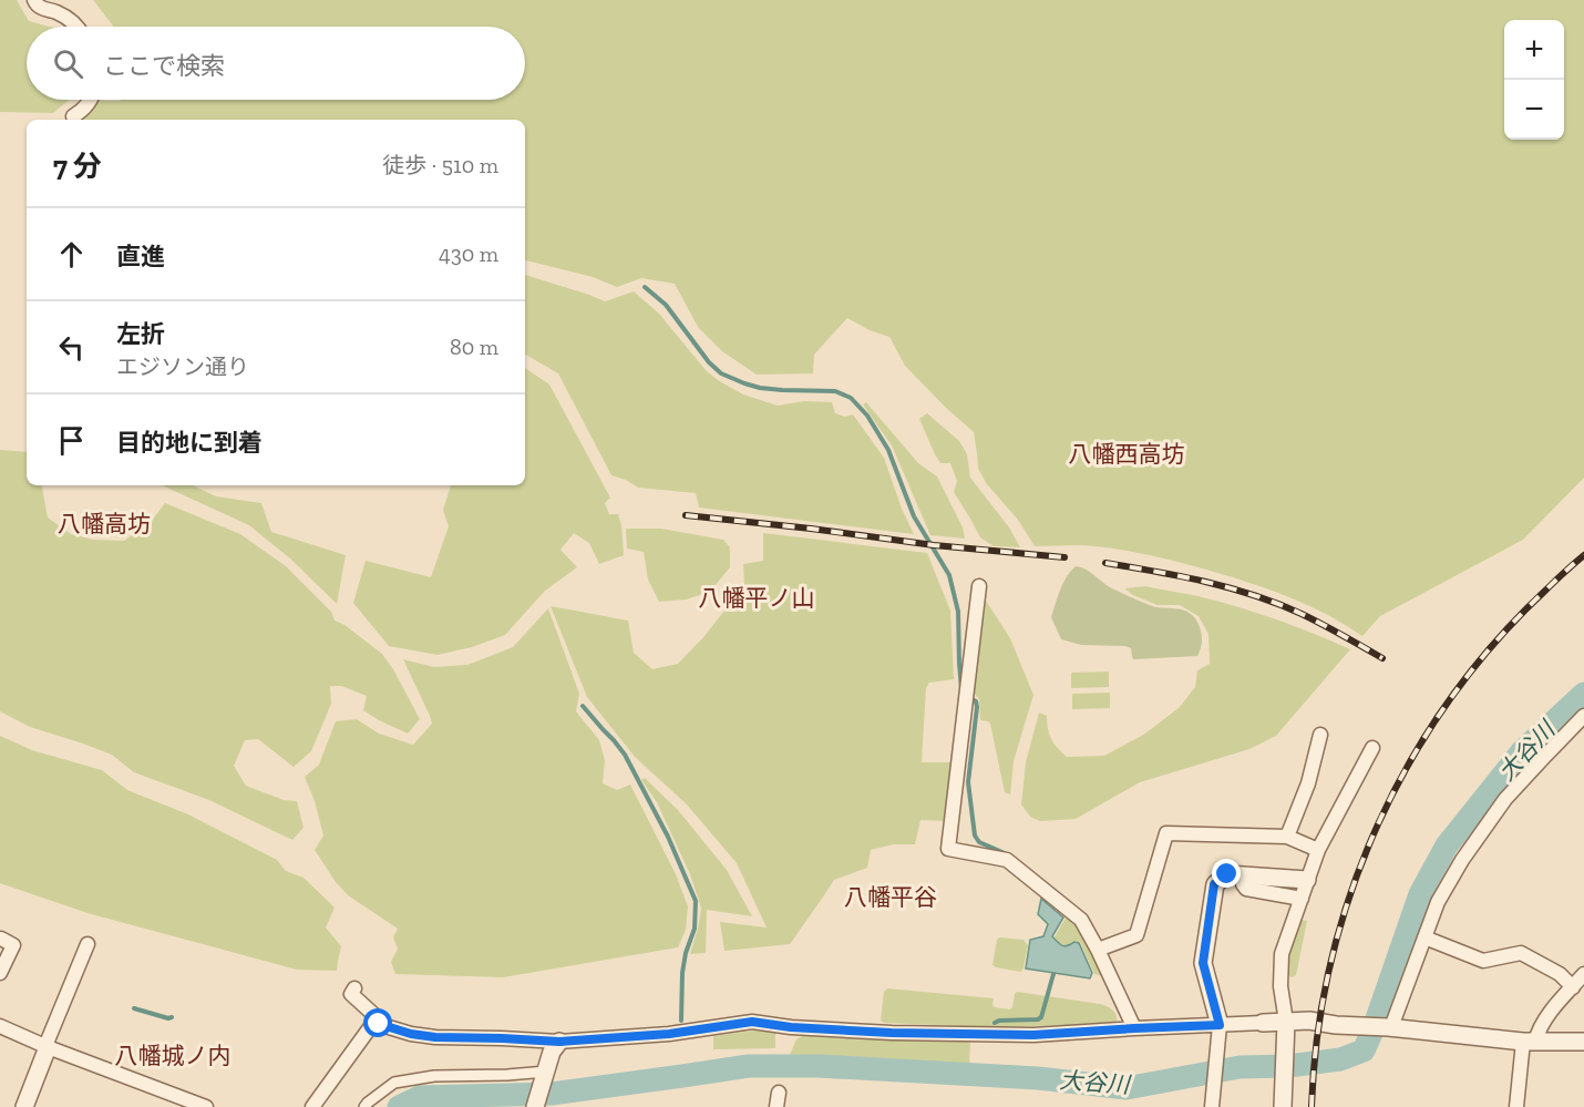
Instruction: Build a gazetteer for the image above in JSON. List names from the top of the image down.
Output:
{
  "districts": [
    "八幡西高坊",
    "八幡高坊",
    "八幡平ノ山",
    "八幡平谷",
    "八幡城ノ内"
  ],
  "water": ["大谷川"],
  "page": {
    "map_buttons": ["+", "−"],
    "search": "ここで検索",
    "heading": ["7 分", "徒歩 · 510 m"],
    "list": [
      ["直進", "430 m"],
      ["左折", "エジソン通り", "80 m"],
      "目的地に到着"
    ]
  }
}
